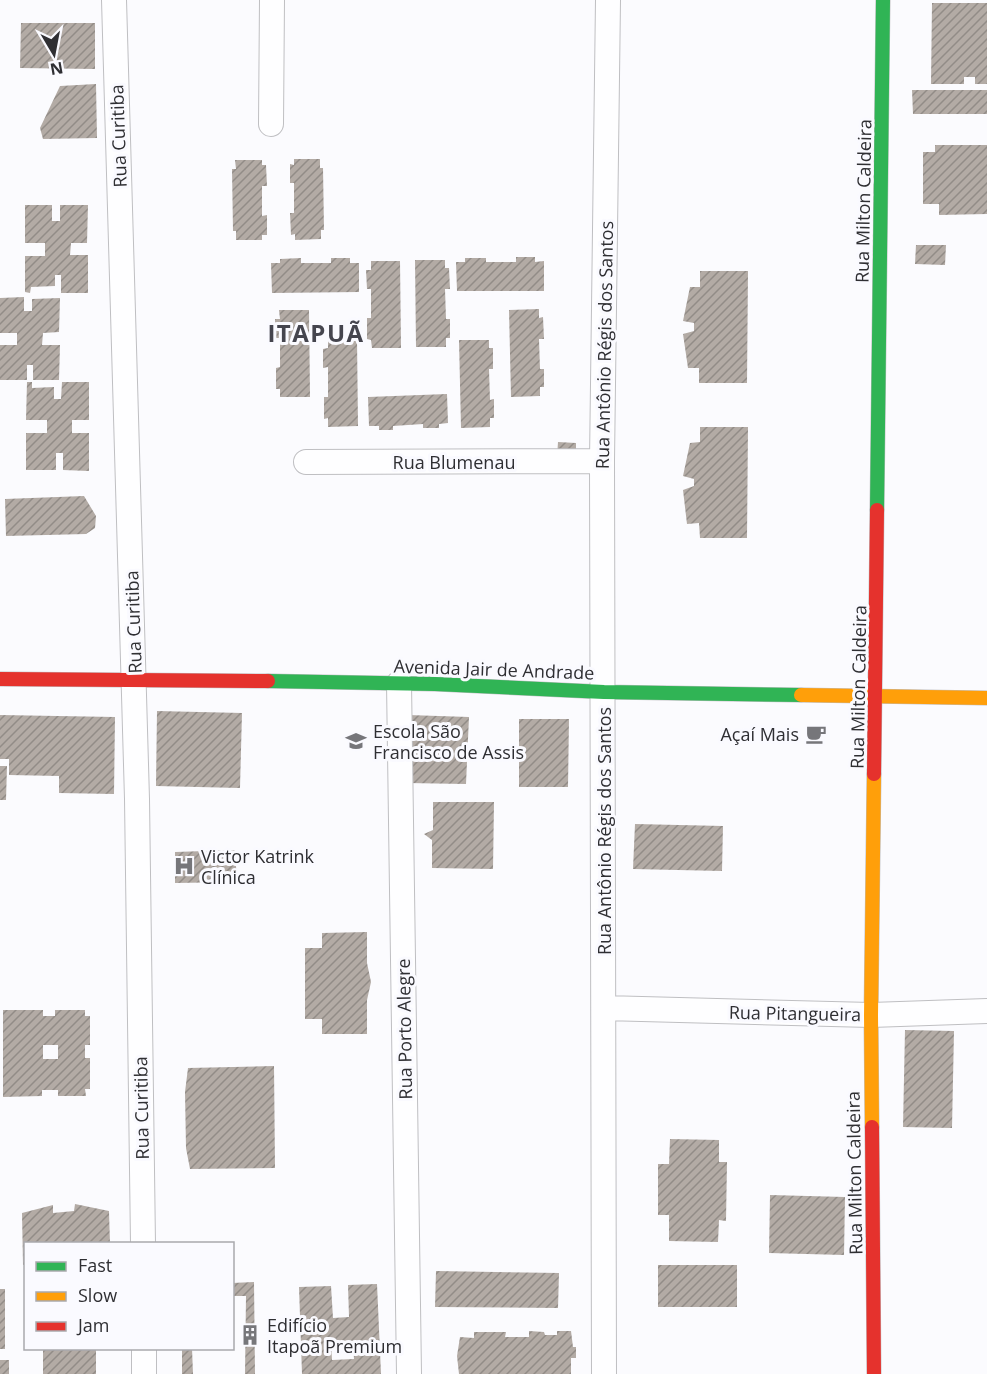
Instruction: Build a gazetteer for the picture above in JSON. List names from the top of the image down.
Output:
{
  "streets": {
    "street": [
      "Rua Curitiba",
      "Rua Milton Caldeira",
      "Rua Antônio Régis dos Santos",
      "Rua Blumenau",
      "Avenida Jair de Andrade",
      "Rua Pitangueira",
      "Rua Porto Alegre"
    ]
  },
  "crossings": [
    ["Rua Curitiba", "Avenida Jair de Andrade"],
    ["Rua Milton Caldeira", "Avenida Jair de Andrade"],
    ["Rua Milton Caldeira", "Rua Pitangueira"],
    ["Rua Antônio Régis dos Santos", "Rua Blumenau"],
    ["Rua Antônio Régis dos Santos", "Avenida Jair de Andrade"],
    ["Rua Antônio Régis dos Santos", "Rua Pitangueira"],
    ["Avenida Jair de Andrade", "Rua Porto Alegre"]
  ],
  "districts": ["ITAPUÃ"],
  "places": {
    "cafe": ["Açaí Mais"],
    "school or university": ["Escola São Francisco de Assis"],
    "hospital": ["Victor Katrink Clínica"],
    "building": ["Edifício Itapoã Premium"]
  },
  "legend": ["Fast", "Slow", "Jam"],
  "north": "bottom"
}
